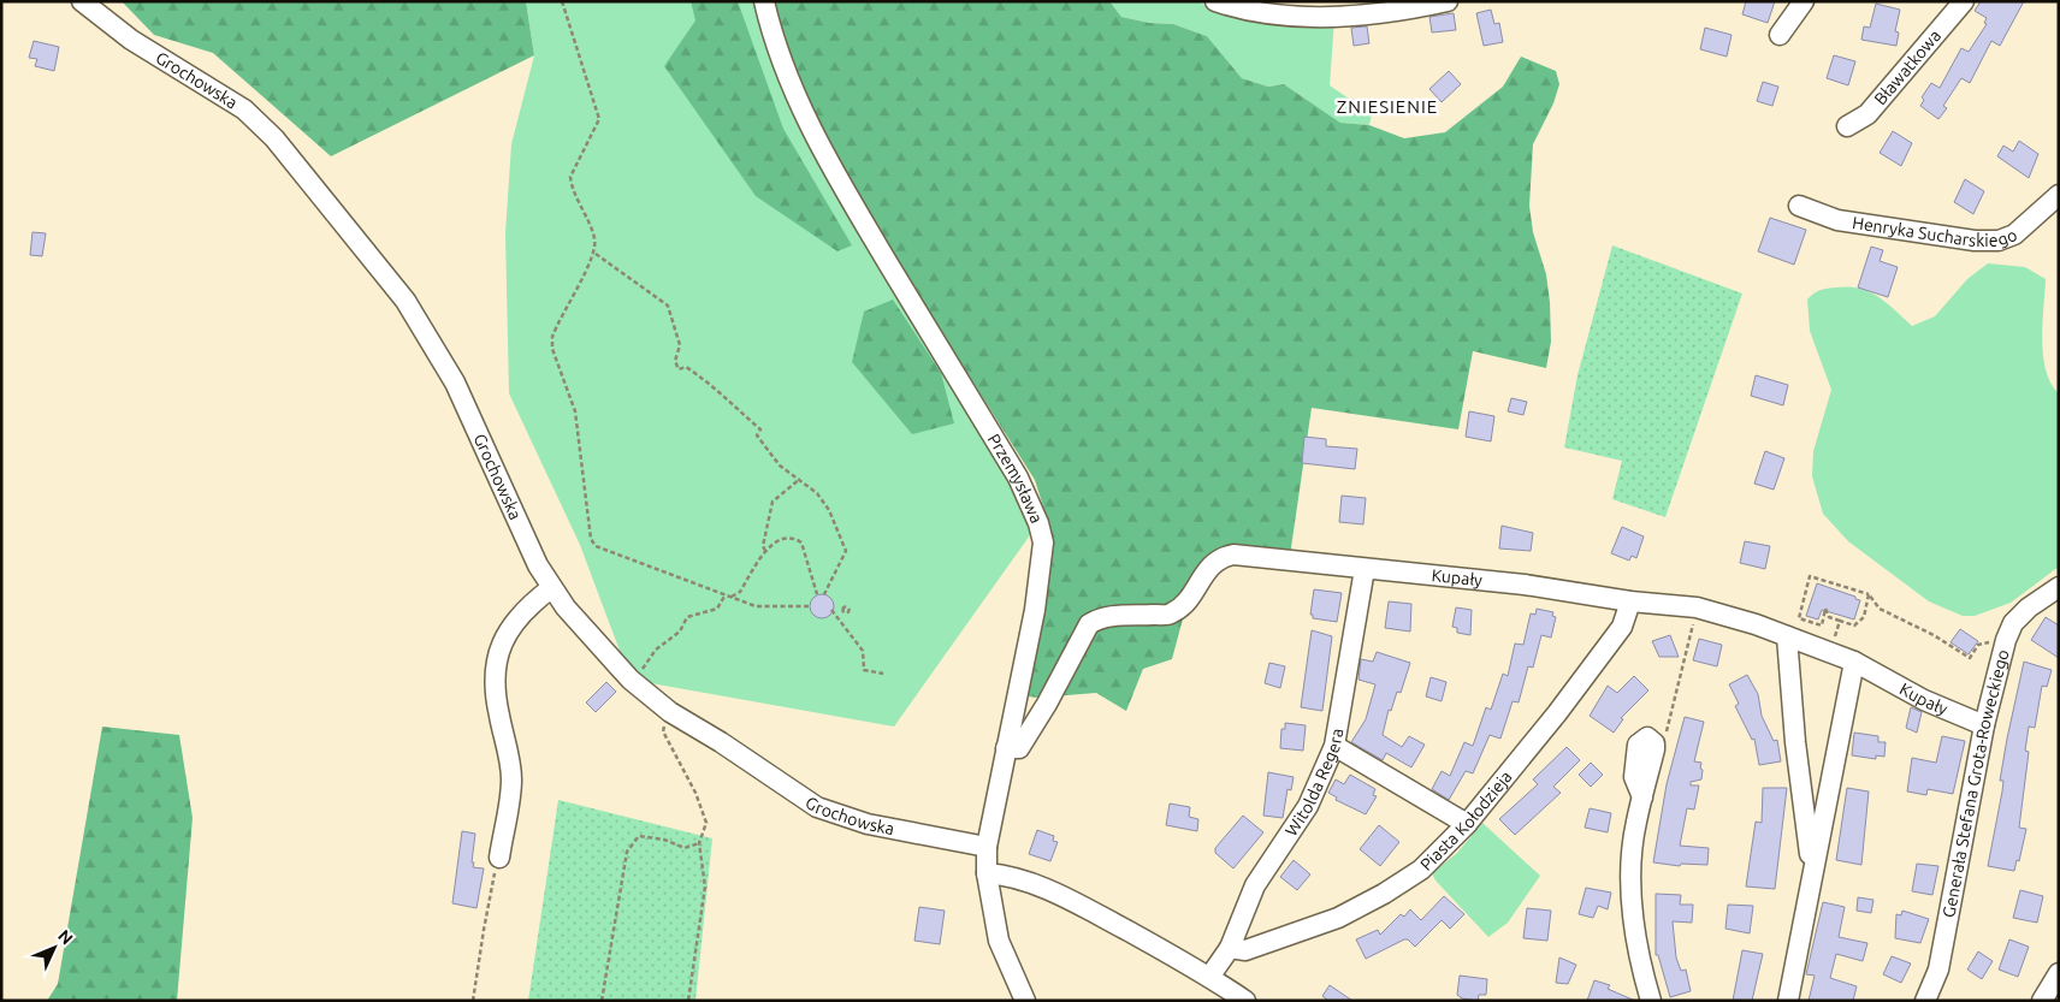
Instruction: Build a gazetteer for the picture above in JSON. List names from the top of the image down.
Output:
{
  "streets": {
    "street": [
      "Bławatkowa",
      "Grochowska",
      "Henryka Sucharskiego",
      "Przemysława",
      "Kupały",
      "Witolda Regera",
      "Generała Stefana Grota-Roweckiego",
      "Piasta Kołodzieja"
    ]
  },
  "crossings": [
    ["Grochowska", "Przemysława"],
    ["Przemysława", "Kupały"],
    ["Kupały", "Witolda Regera"],
    ["Kupały", "Generała Stefana Grota-Roweckiego"],
    ["Kupały", "Piasta Kołodzieja"],
    ["Witolda Regera", "Piasta Kołodzieja"]
  ],
  "districts": ["ZNIESIENIE"],
  "north": "top right"
}
